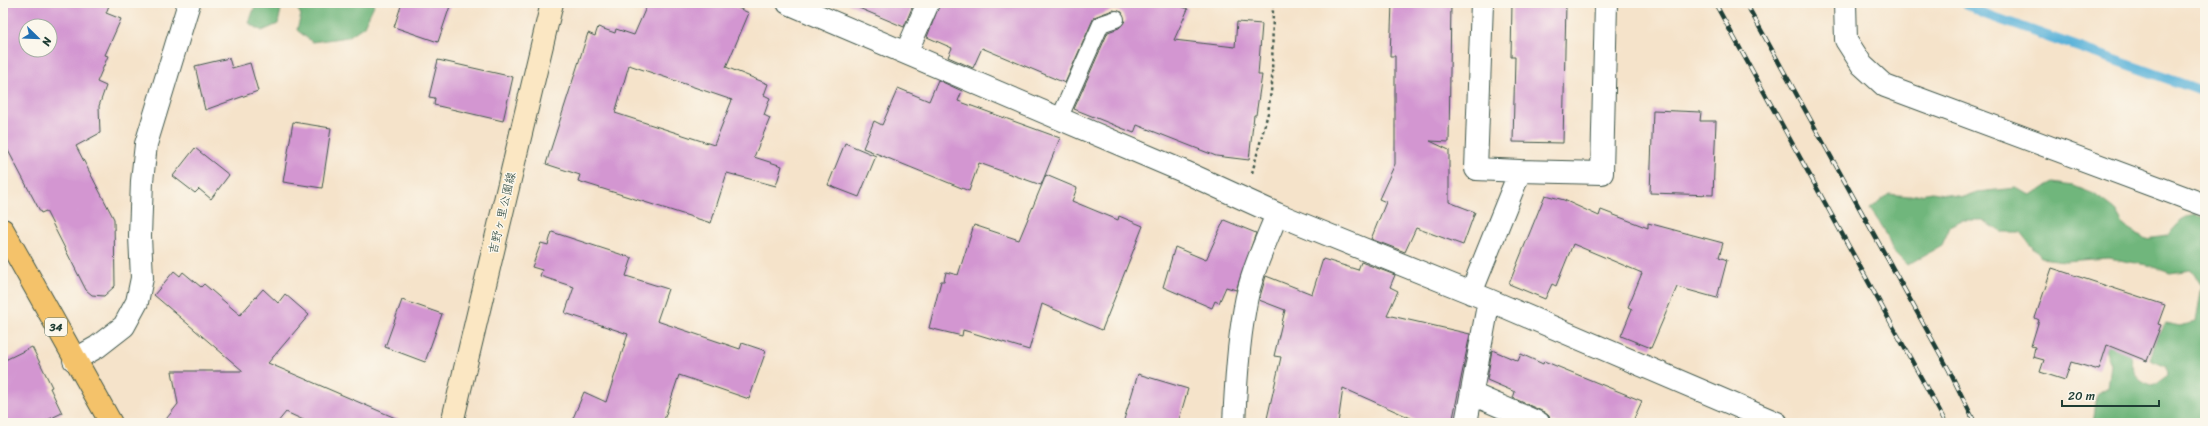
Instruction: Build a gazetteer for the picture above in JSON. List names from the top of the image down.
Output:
{
  "streets": {
    "highway": ["34"],
    "main road": ["吉野ヶ里公園線"]
  },
  "scale_bar": "20 m",
  "north": "bottom right"
}
